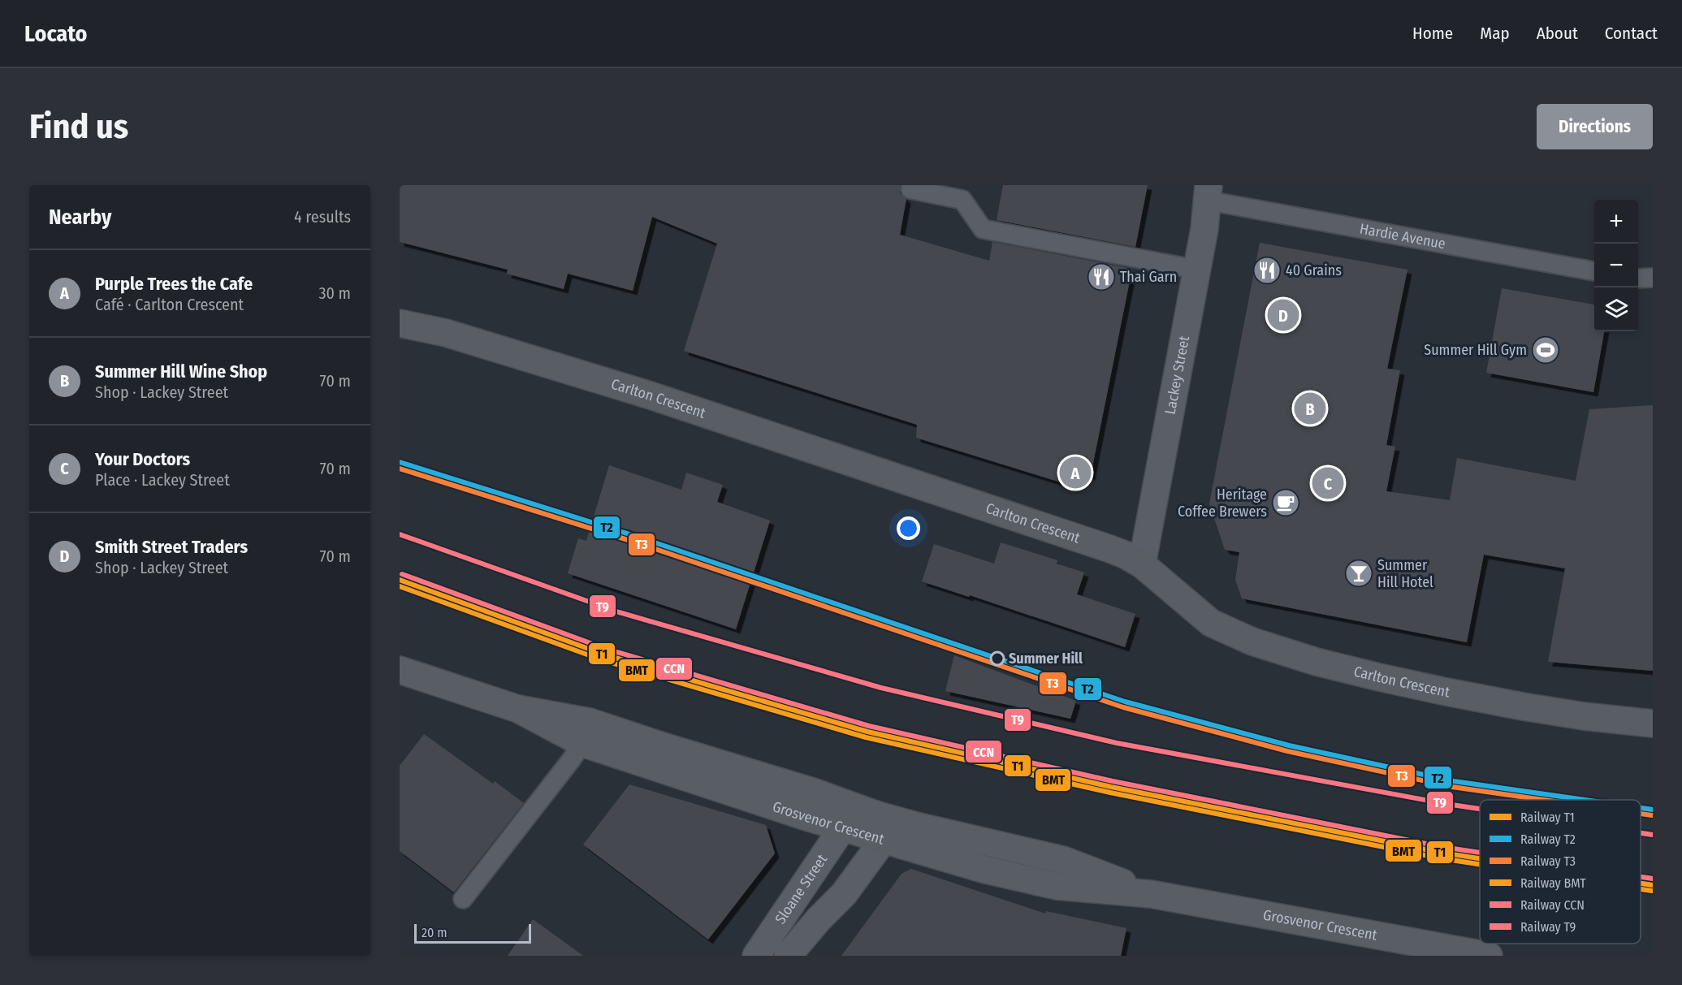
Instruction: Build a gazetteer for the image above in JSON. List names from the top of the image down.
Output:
{
  "streets": {
    "street": [
      "Lackey Street",
      "Carlton Crescent",
      "Grosvenor Crescent",
      "Sloane Street"
    ],
    "lane": ["Hardie Avenue"]
  },
  "crossings": [
    ["Hardie Avenue", "Lackey Street"],
    ["Lackey Street", "Carlton Crescent"],
    ["Grosvenor Crescent", "Sloane Street"]
  ],
  "places": {
    "restaurant": ["40 Grains", "Thai Garn"],
    "sports": ["Summer Hill Gym"],
    "cafe": ["Heritage Coffee Brewers"],
    "bar": ["Summer Hill Hotel"],
    "other": ["Summer Hill"]
  },
  "lines": [
    "rail line T2",
    "rail line T3",
    "rail line T9",
    "rail line CCN",
    "rail line T1",
    "rail line BMT"
  ],
  "legend": [
    "Railway T1",
    "Railway T2",
    "Railway T3",
    "Railway BMT",
    "Railway CCN",
    "Railway T9"
  ],
  "scale_bar": "20 m",
  "page": {
    "header": "Locato",
    "nav": [
      "Home",
      "Map",
      "About",
      "Contact"
    ],
    "buttons": "Directions",
    "title": "Find us",
    "heading": ["Nearby", "4 results"],
    "map_buttons": ["+", "−"],
    "list": [
      {
        "mark": "A",
        "name": "Purple Trees the Cafe",
        "note": "Café · Carlton Crescent",
        "value": "30 m"
      },
      {
        "mark": "B",
        "name": "Summer Hill Wine Shop",
        "note": "Shop · Lackey Street",
        "value": "70 m"
      },
      {
        "mark": "C",
        "name": "Your Doctors",
        "note": "Place · Lackey Street",
        "value": "70 m"
      },
      {
        "mark": "D",
        "name": "Smith Street Traders",
        "note": "Shop · Lackey Street",
        "value": "70 m"
      }
    ],
    "pins": [
      "D",
      "B",
      "A",
      "C"
    ],
    "scale": "20 m"
  }
}
